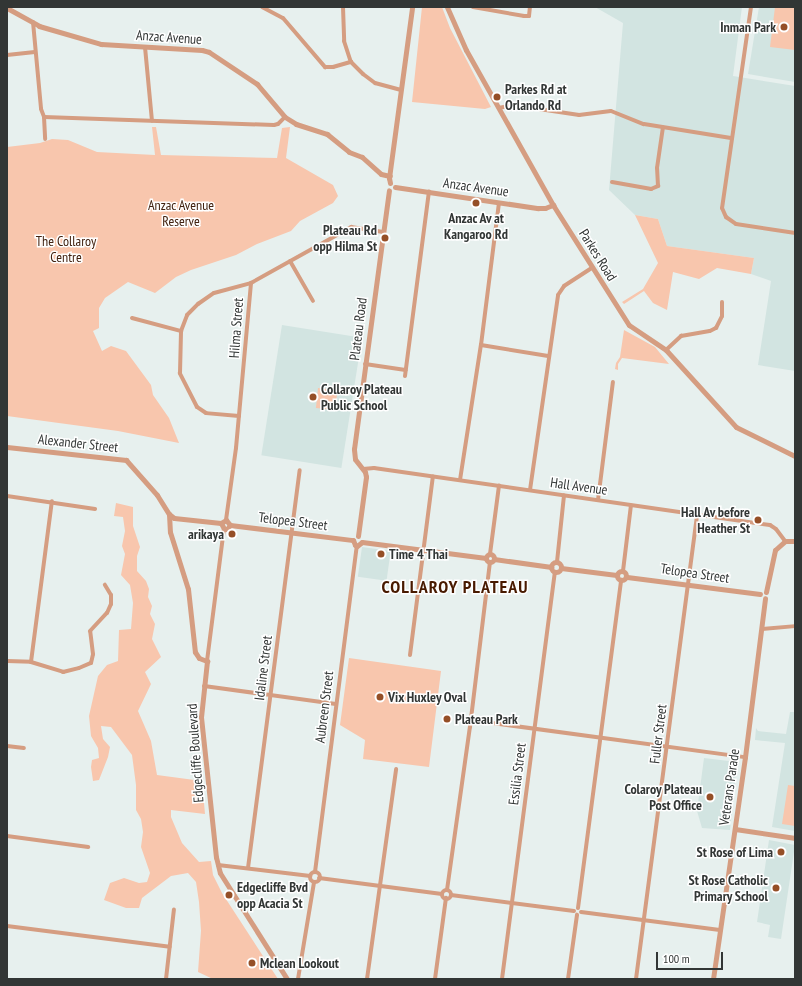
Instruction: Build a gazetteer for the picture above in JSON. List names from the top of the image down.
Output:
{
  "streets": {
    "street": [
      "Anzac Avenue",
      "Parkes Road",
      "Hilma Street",
      "Plateau Road",
      "Alexander Street",
      "Hall Avenue",
      "Telopea Street",
      "Idaline Street",
      "Aubreen Street",
      "Fuller Street",
      "Edgecliffe Boulevard",
      "Essilia Street",
      "Veterans Parade"
    ]
  },
  "crossings": [
    ["Anzac Avenue", "Parkes Road"],
    ["Anzac Avenue", "Plateau Road"],
    ["Hilma Street", "Plateau Road"],
    ["Plateau Road", "Hall Avenue"],
    ["Hall Avenue", "Fuller Street"],
    ["Telopea Street", "Idaline Street"],
    ["Telopea Street", "Aubreen Street"],
    ["Telopea Street", "Fuller Street"],
    ["Telopea Street", "Veterans Parade"]
  ],
  "districts": ["COLLAROY PLATEAU"],
  "parks": ["Anzac Avenue Reserve", "The Collaroy Centre"],
  "places": [
    "Inman Park",
    "Parkes Rd at Orlando Rd",
    "Anzac Av at Kangaroo Rd",
    "Plateau Rd opp Hilma St",
    "Collaroy Plateau Public School",
    "Hall Av before Heather St",
    "arikaya",
    "Time 4 Thai",
    "Vix Huxley Oval",
    "Plateau Park",
    "Colaroy Plateau Post Office",
    "St Rose of Lima",
    "St Rose Catholic Primary School",
    "Edgecliffe Bvd opp Acacia St",
    "Mclean Lookout"
  ],
  "scale_bar": "100 m"
}
